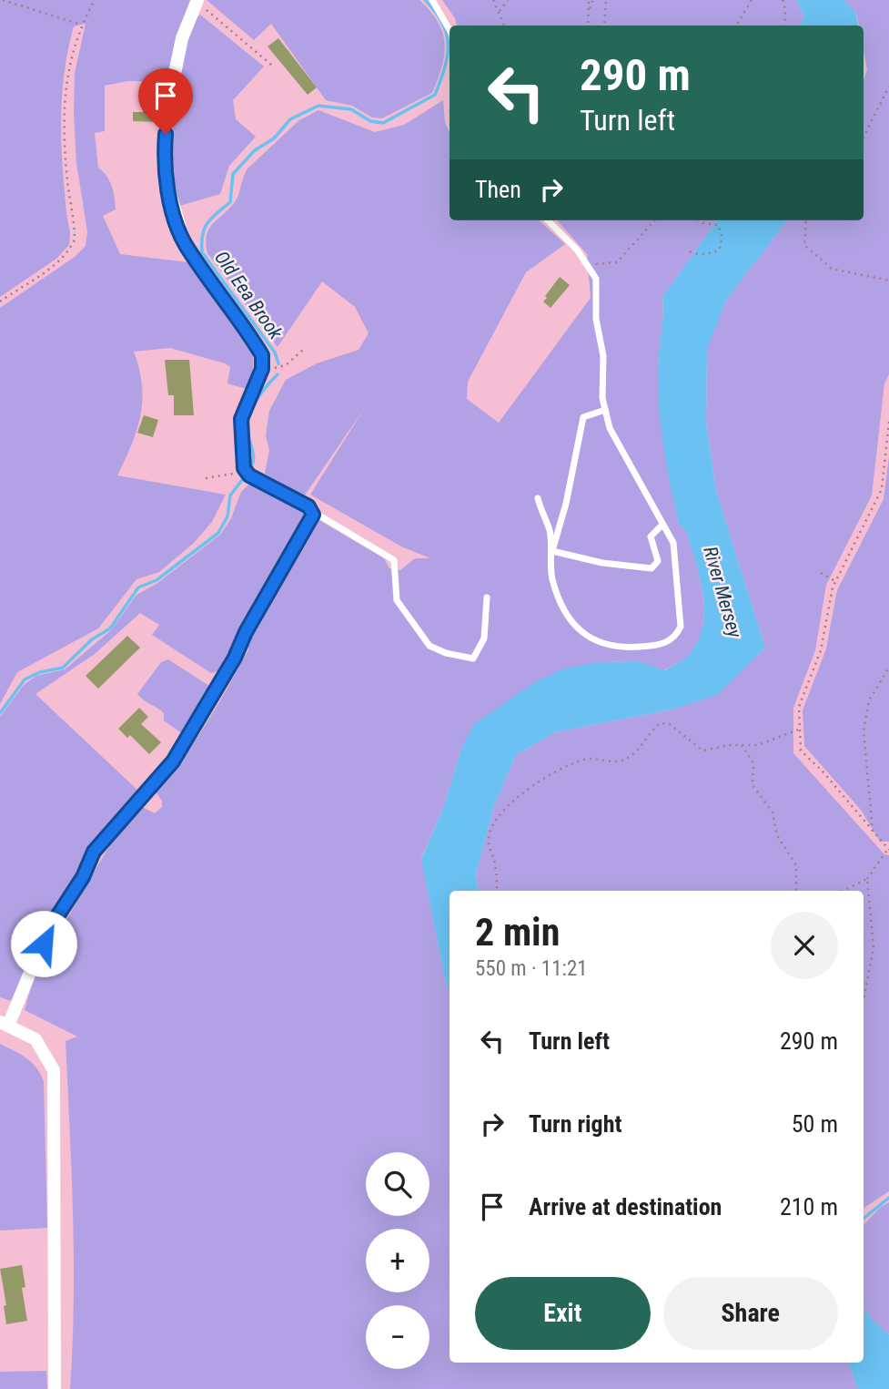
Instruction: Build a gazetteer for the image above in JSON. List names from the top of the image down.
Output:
{
  "water": ["Old Eea Brook", "River Mersey"],
  "page": {
    "turn": ["290 m", "Turn left"],
    "then": "Then",
    "heading": ["2 min", "550 m · 11:21"],
    "list": [
      {
        "name": "Turn left",
        "value": "290 m"
      },
      {
        "name": "Turn right",
        "value": "50 m"
      },
      {
        "name": "Arrive at destination",
        "value": "210 m"
      }
    ],
    "map_buttons": ["+", "−"],
    "buttons": ["Exit", "Share"]
  }
}
